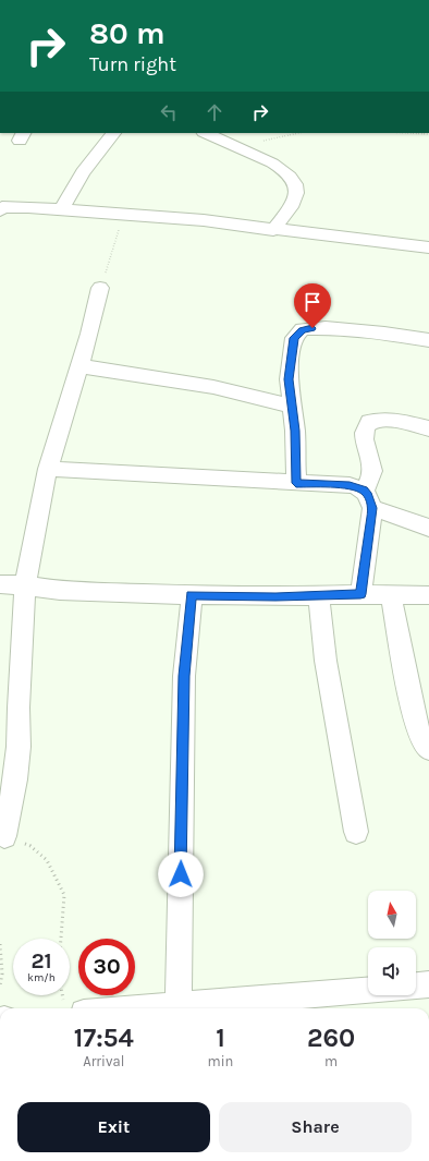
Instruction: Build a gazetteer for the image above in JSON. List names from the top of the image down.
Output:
{
  "north": "top",
  "page": {
    "turn": ["80 m", "Turn right"],
    "speed": "21 km/h",
    "limit": "30",
    "eta": [
      "17:54",
      "Arrival",
      "1",
      "min",
      "260",
      "m"
    ],
    "buttons": ["Exit", "Share"]
  }
}
